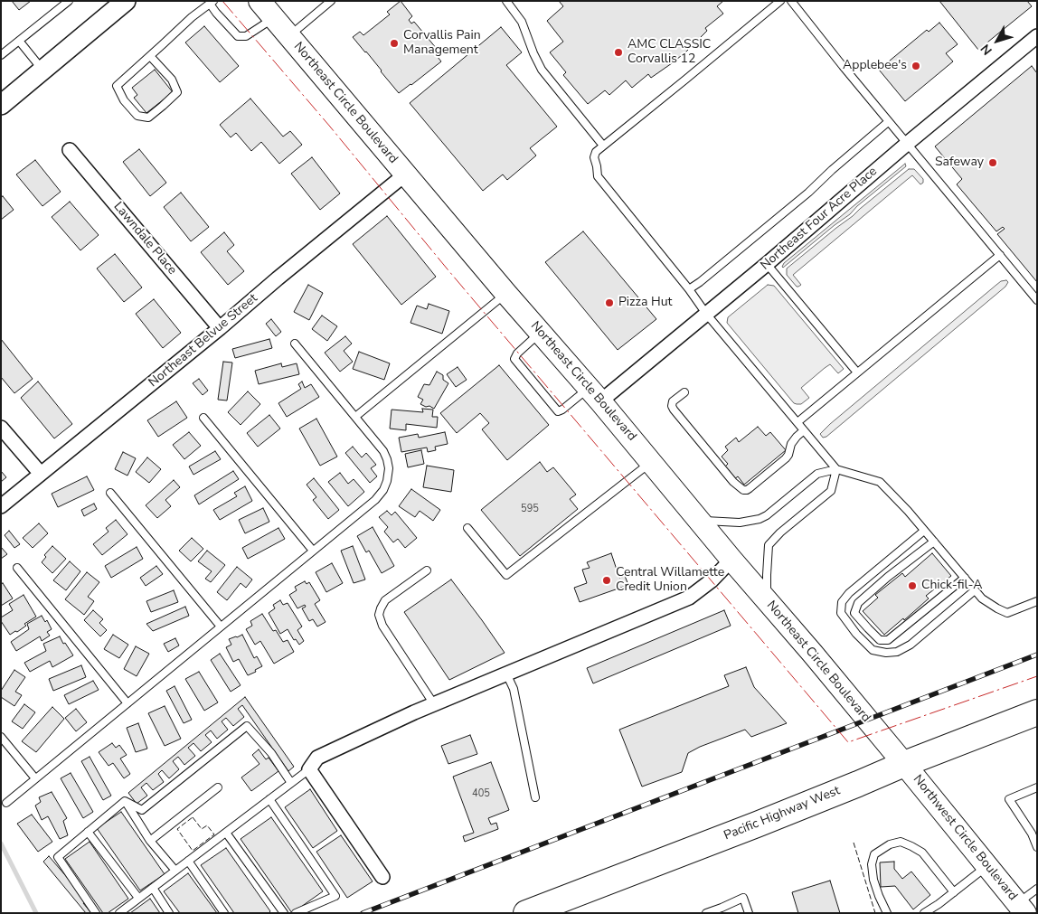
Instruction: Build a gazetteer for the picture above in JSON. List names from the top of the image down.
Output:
{
  "streets": {
    "highway": ["Pacific Highway West"],
    "main road": ["Northeast Circle Boulevard", "Northwest Circle Boulevard"],
    "street": ["Northeast Four Acre Place", "Lawndale Place", "Northeast Belvue Street"]
  },
  "crossings": [
    ["Northeast Circle Boulevard", "Northeast Four Acre Place"],
    ["Northeast Circle Boulevard", "Northeast Belvue Street"],
    ["Northeast Circle Boulevard", "Pacific Highway West"],
    ["Northeast Circle Boulevard", "Northwest Circle Boulevard"],
    ["Lawndale Place", "Northeast Belvue Street"],
    ["Pacific Highway West", "Northwest Circle Boulevard"]
  ],
  "places": [
    "Corvallis Pain Management",
    "AMC CLASSIC Corvallis 12",
    "Applebee's",
    "Safeway",
    "Pizza Hut",
    "Central Willamette Credit Union",
    "Chick-fil-A"
  ],
  "house_numbers": ["595", "405"],
  "north": "bottom left"
}
